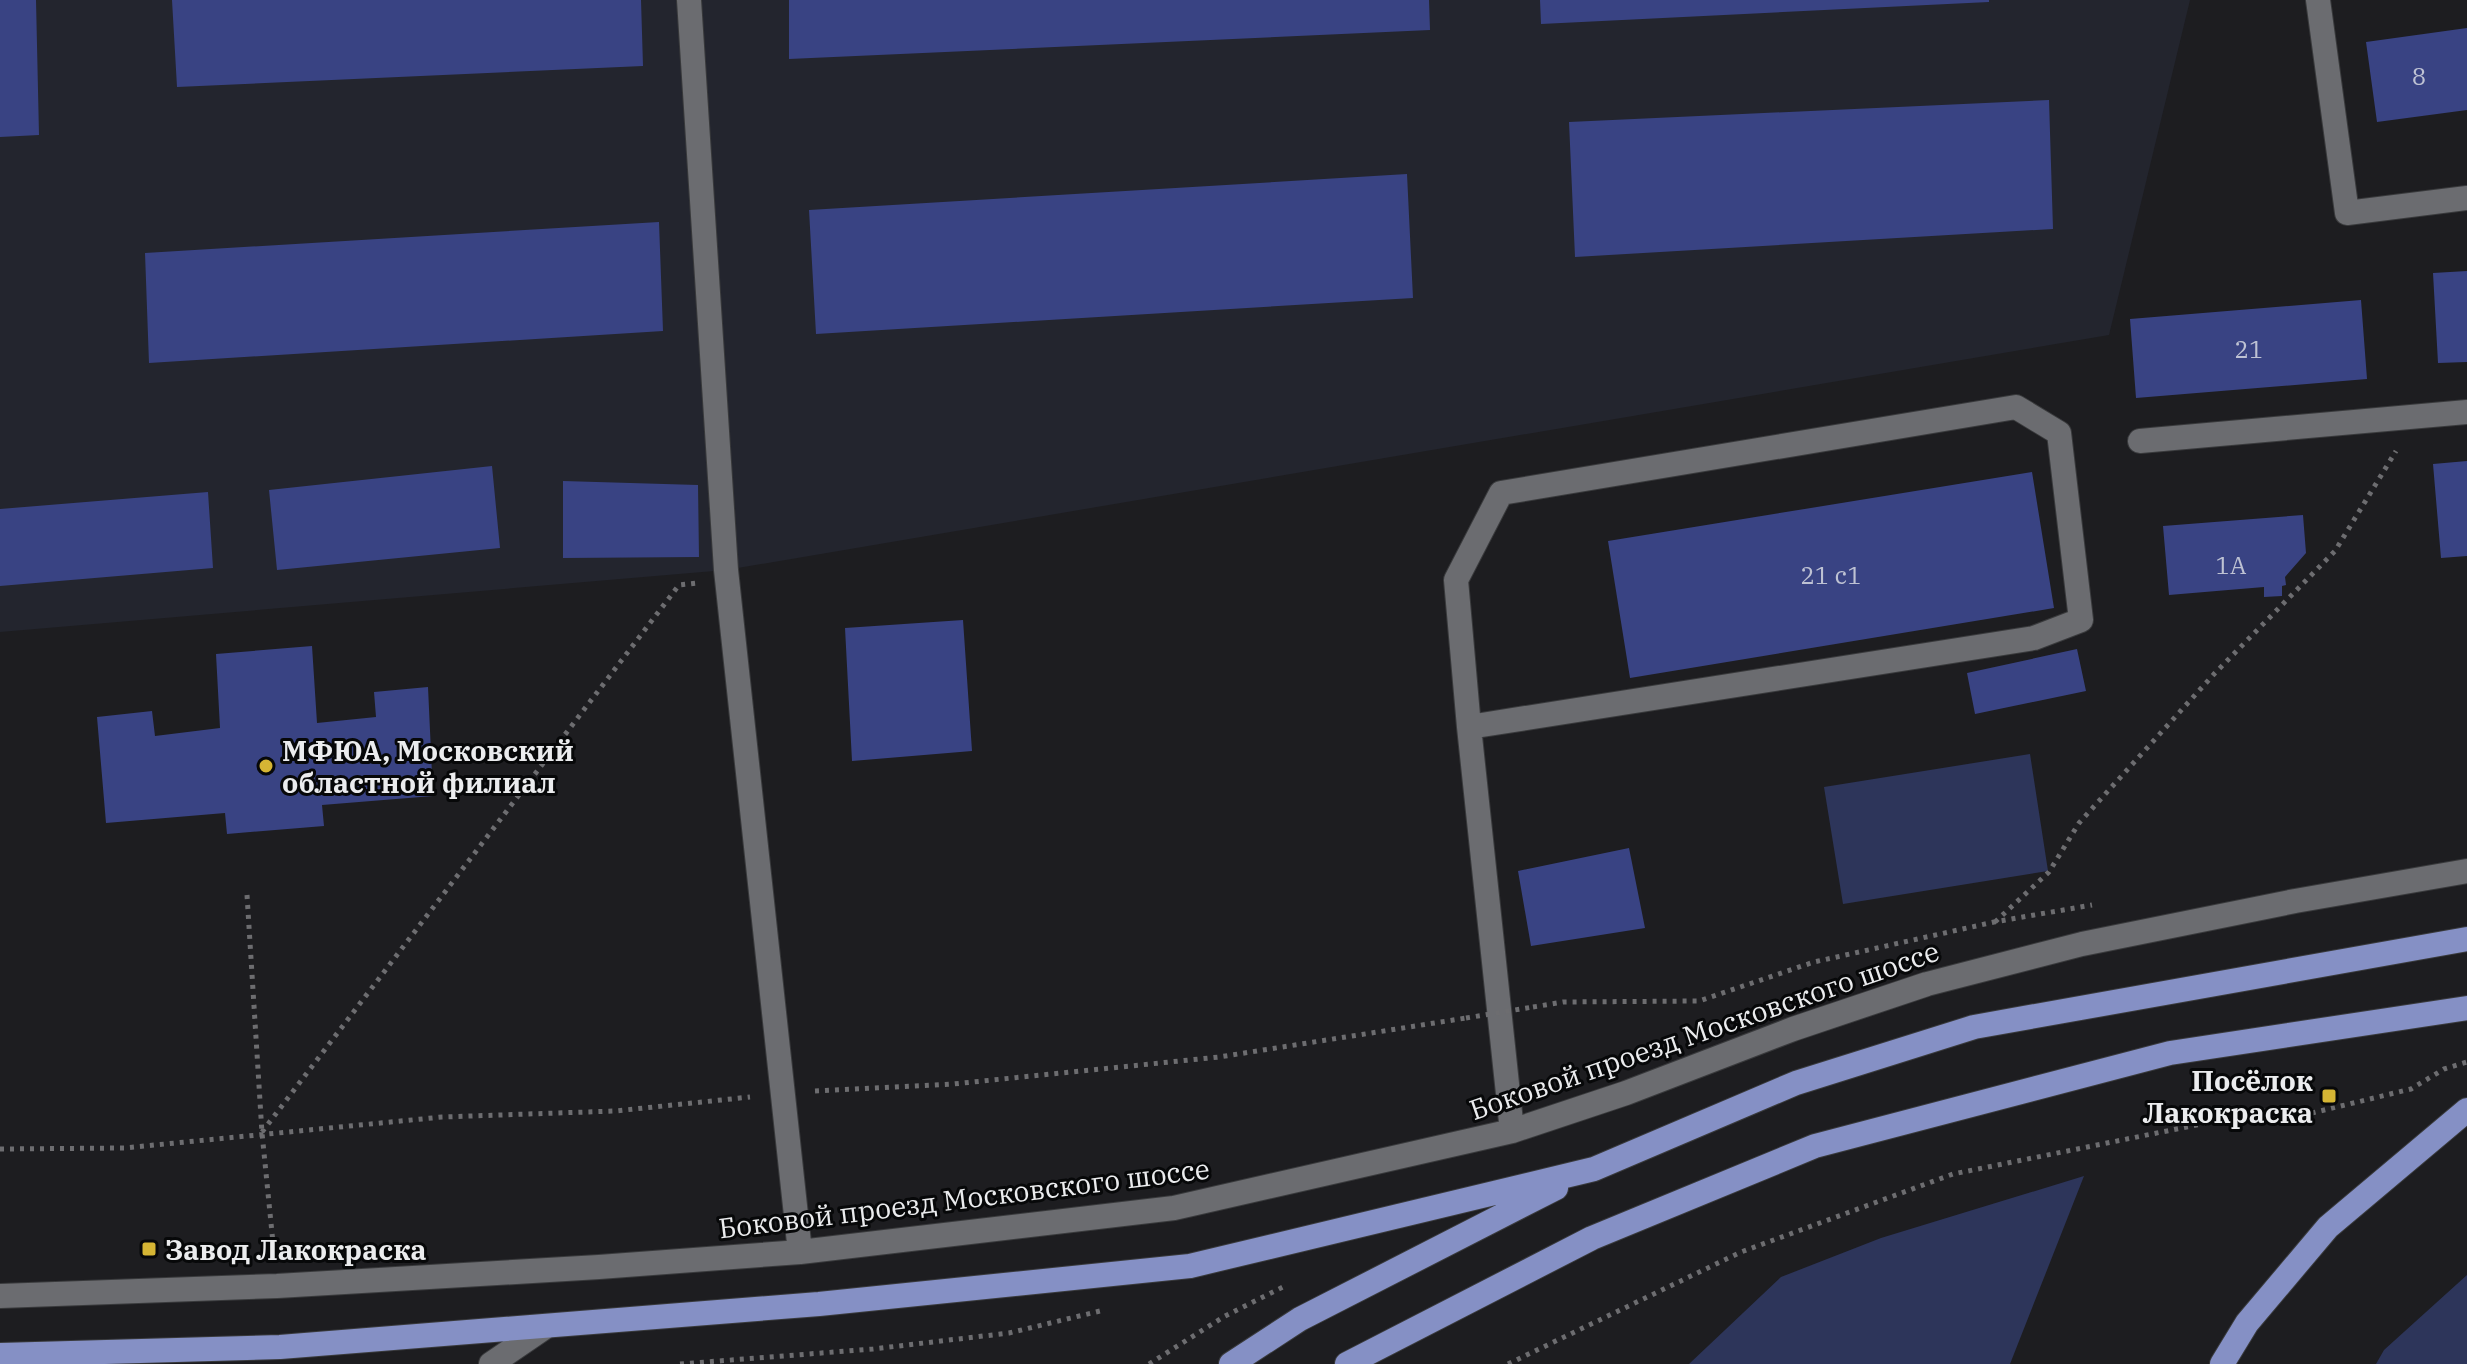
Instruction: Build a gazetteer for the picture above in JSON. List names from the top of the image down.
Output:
{
  "streets": {
    "street": ["Боковой проезд Московского шоссе"]
  },
  "places": {
    "other": ["МФЮА, Московский областной филиал"],
    "transit": ["Посёлок Лакокраска", "Завод Лакокраска"]
  },
  "house_numbers": [
    "8",
    "21",
    "1А",
    "21 с1"
  ]
}
